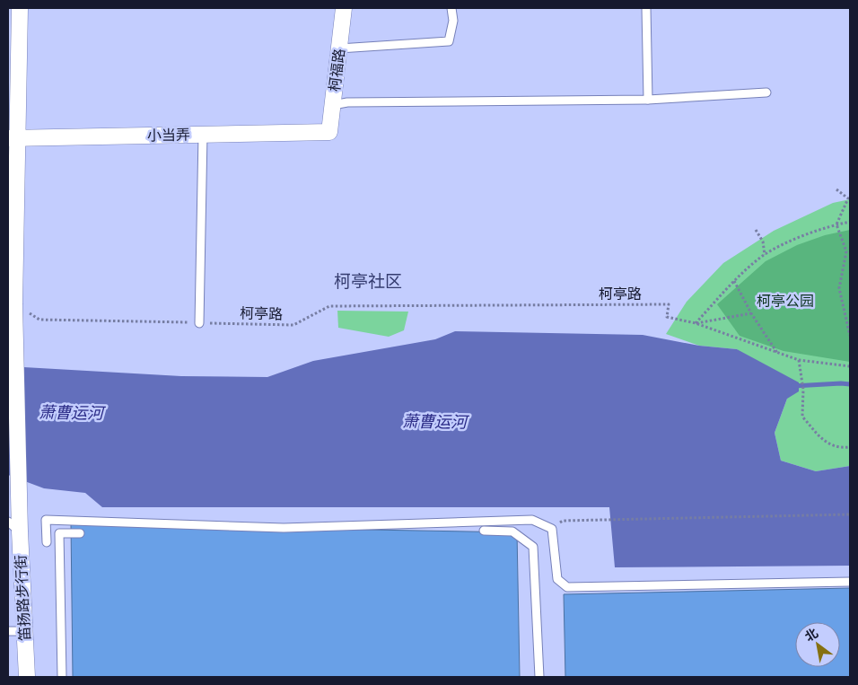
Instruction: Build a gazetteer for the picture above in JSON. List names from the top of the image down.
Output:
{
  "streets": {
    "street": ["柯福路", "小当弄", "笛扬路步行街"],
    "path": ["柯亭路"]
  },
  "crossings": [
    ["柯福路", "小当弄"],
    ["小当弄", "笛扬路步行街"],
    ["柯亭路", "笛扬路步行街"]
  ],
  "districts": ["柯亭社区"],
  "water": ["萧曹运河"],
  "parks": ["柯亭公园"],
  "north": "top left"
}
